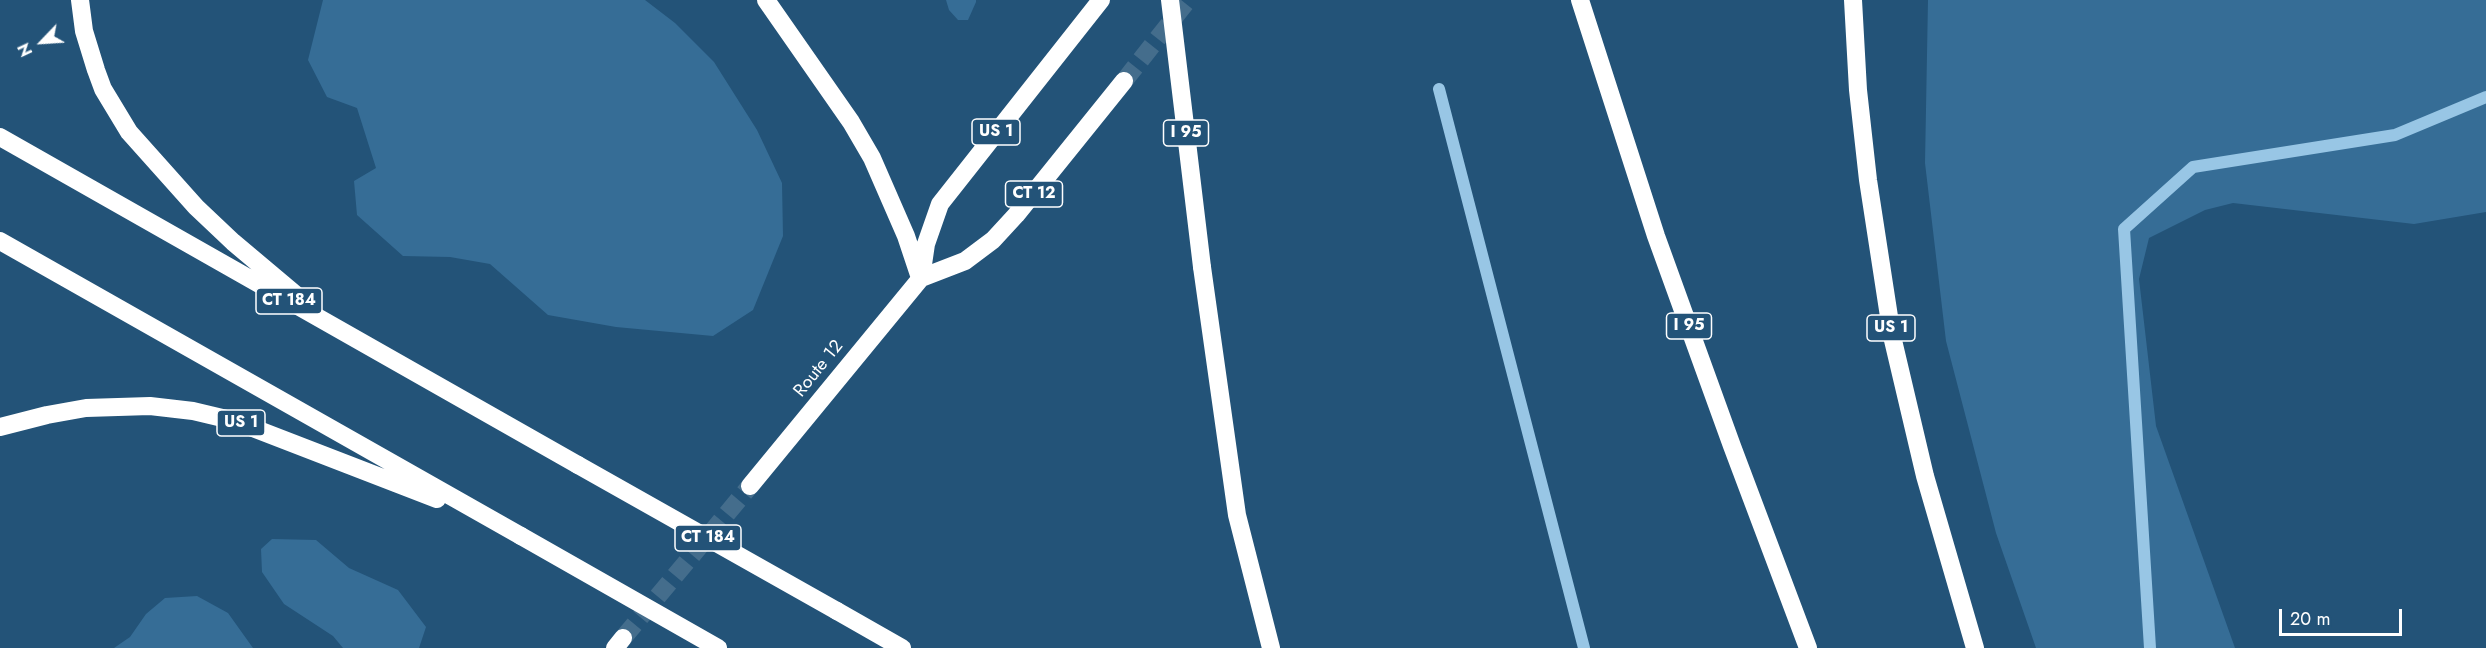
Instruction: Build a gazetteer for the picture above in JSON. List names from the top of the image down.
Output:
{
  "streets": {
    "highway": [
      "US 1",
      "I 95",
      "CT 12",
      "CT 184",
      "Route 12"
    ]
  },
  "crossings": [
    ["US 1", "CT 12"],
    ["US 1", "Route 12"],
    ["CT 12", "Route 12"]
  ],
  "scale_bar": "20 m",
  "north": "bottom left"
}
